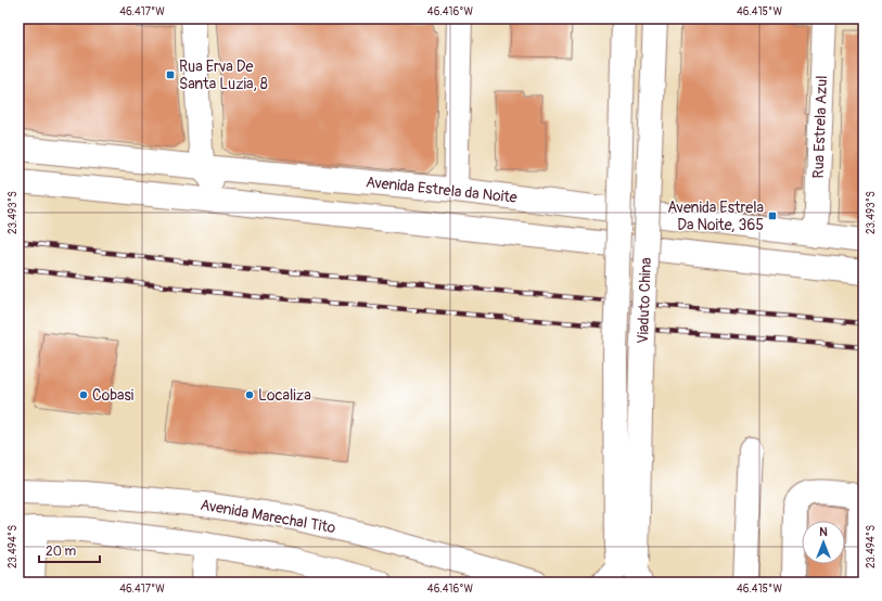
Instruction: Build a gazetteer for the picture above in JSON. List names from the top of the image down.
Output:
{
  "streets": {
    "street": [
      "Rua Estrela Azul",
      "Avenida Estrela da Noite",
      "Viaduto China",
      "Avenida Marechal Tito"
    ]
  },
  "crossings": [
    ["Rua Estrela Azul", "Avenida Estrela da Noite"]
  ],
  "places": {
    "transit": ["Rua Erva De Santa Luzia, 8", "Avenida Estrela Da Noite, 365"],
    "other": ["Cobasi", "Localiza"]
  },
  "scale_bar": "20 m",
  "north": "top",
  "coordinates": [
    "46.417°W",
    "46.416°W",
    "46.415°W",
    "23.493°S",
    "23.494°S"
  ]
}
